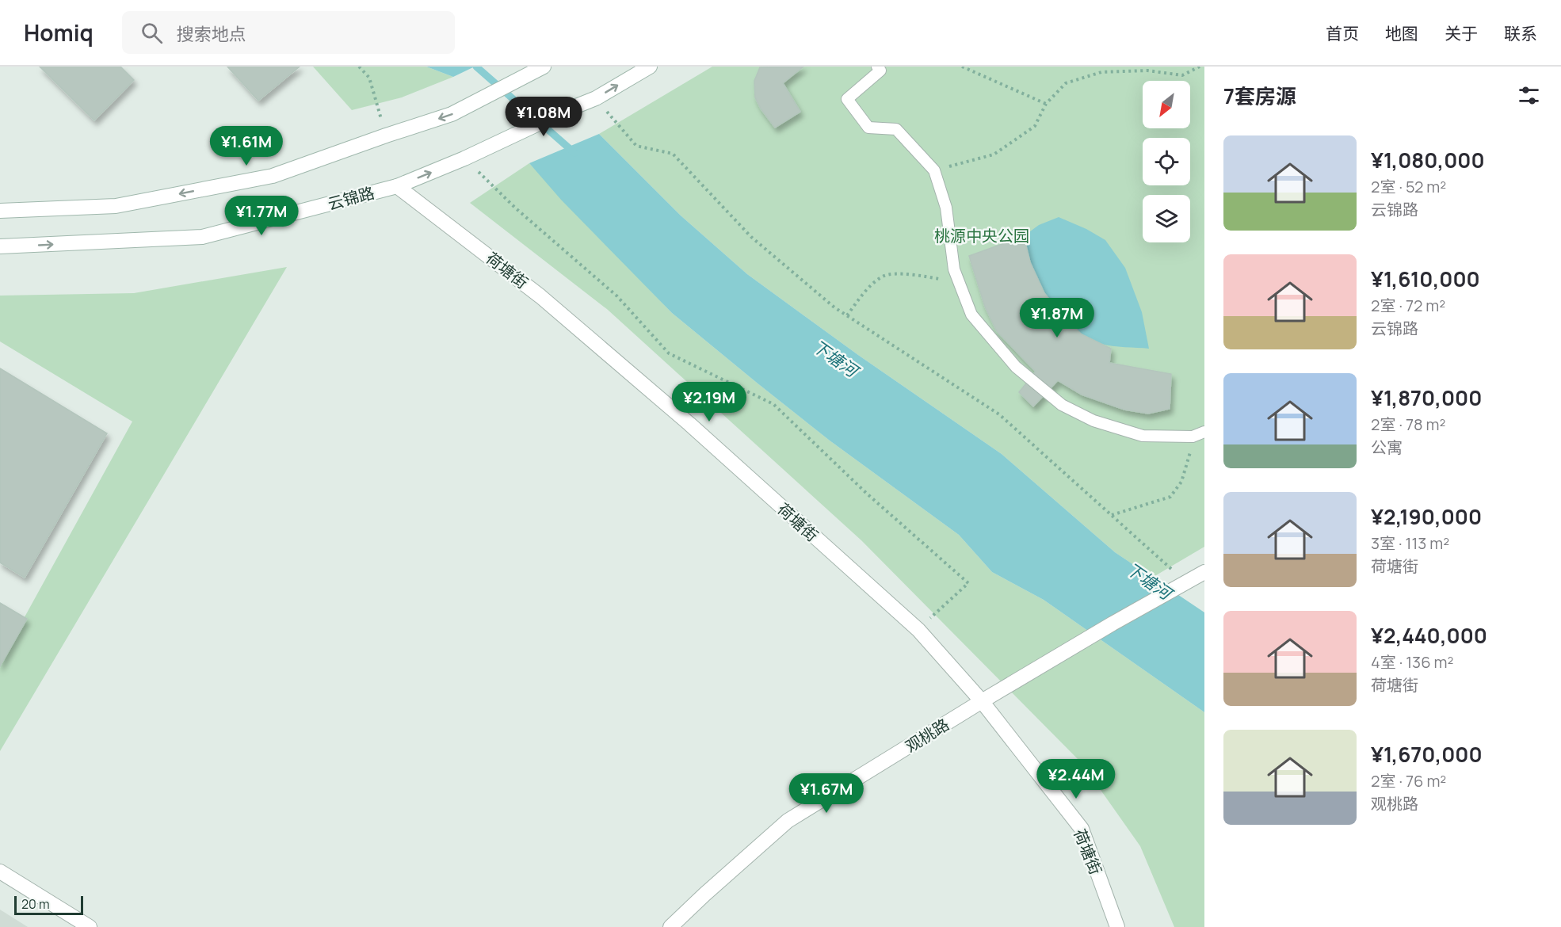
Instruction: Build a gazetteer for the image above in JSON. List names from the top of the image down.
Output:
{
  "streets": {
    "street": ["云锦路", "荷塘街", "观桃路"]
  },
  "crossings": [
    ["云锦路", "荷塘街"],
    ["荷塘街", "观桃路"]
  ],
  "water": ["下塘河"],
  "parks": ["桃源中央公园"],
  "scale_bar": "20 m",
  "north": "bottom left",
  "page": {
    "header": "Homiq",
    "search": "搜索地点",
    "nav": [
      "首页",
      "地图",
      "关于",
      "联系"
    ],
    "heading": "7套房源",
    "price": [
      "¥1.08M",
      "¥1.61M",
      "¥1.77M",
      "¥1.87M",
      "¥2.19M",
      "¥2.44M",
      "¥1.67M"
    ],
    "list": [
      {
        "name": "¥1,080,000",
        "note": "2室 · 52 m² · 云锦路"
      },
      {
        "name": "¥1,610,000",
        "note": "2室 · 72 m² · 云锦路"
      },
      {
        "name": "¥1,870,000",
        "note": "2室 · 78 m² · 公寓"
      },
      {
        "name": "¥2,190,000",
        "note": "3室 · 113 m² · 荷塘街"
      },
      {
        "name": "¥2,440,000",
        "note": "4室 · 136 m² · 荷塘街"
      },
      {
        "name": "¥1,670,000",
        "note": "2室 · 76 m² · 观桃路"
      }
    ],
    "scale": "20 m"
  }
}
